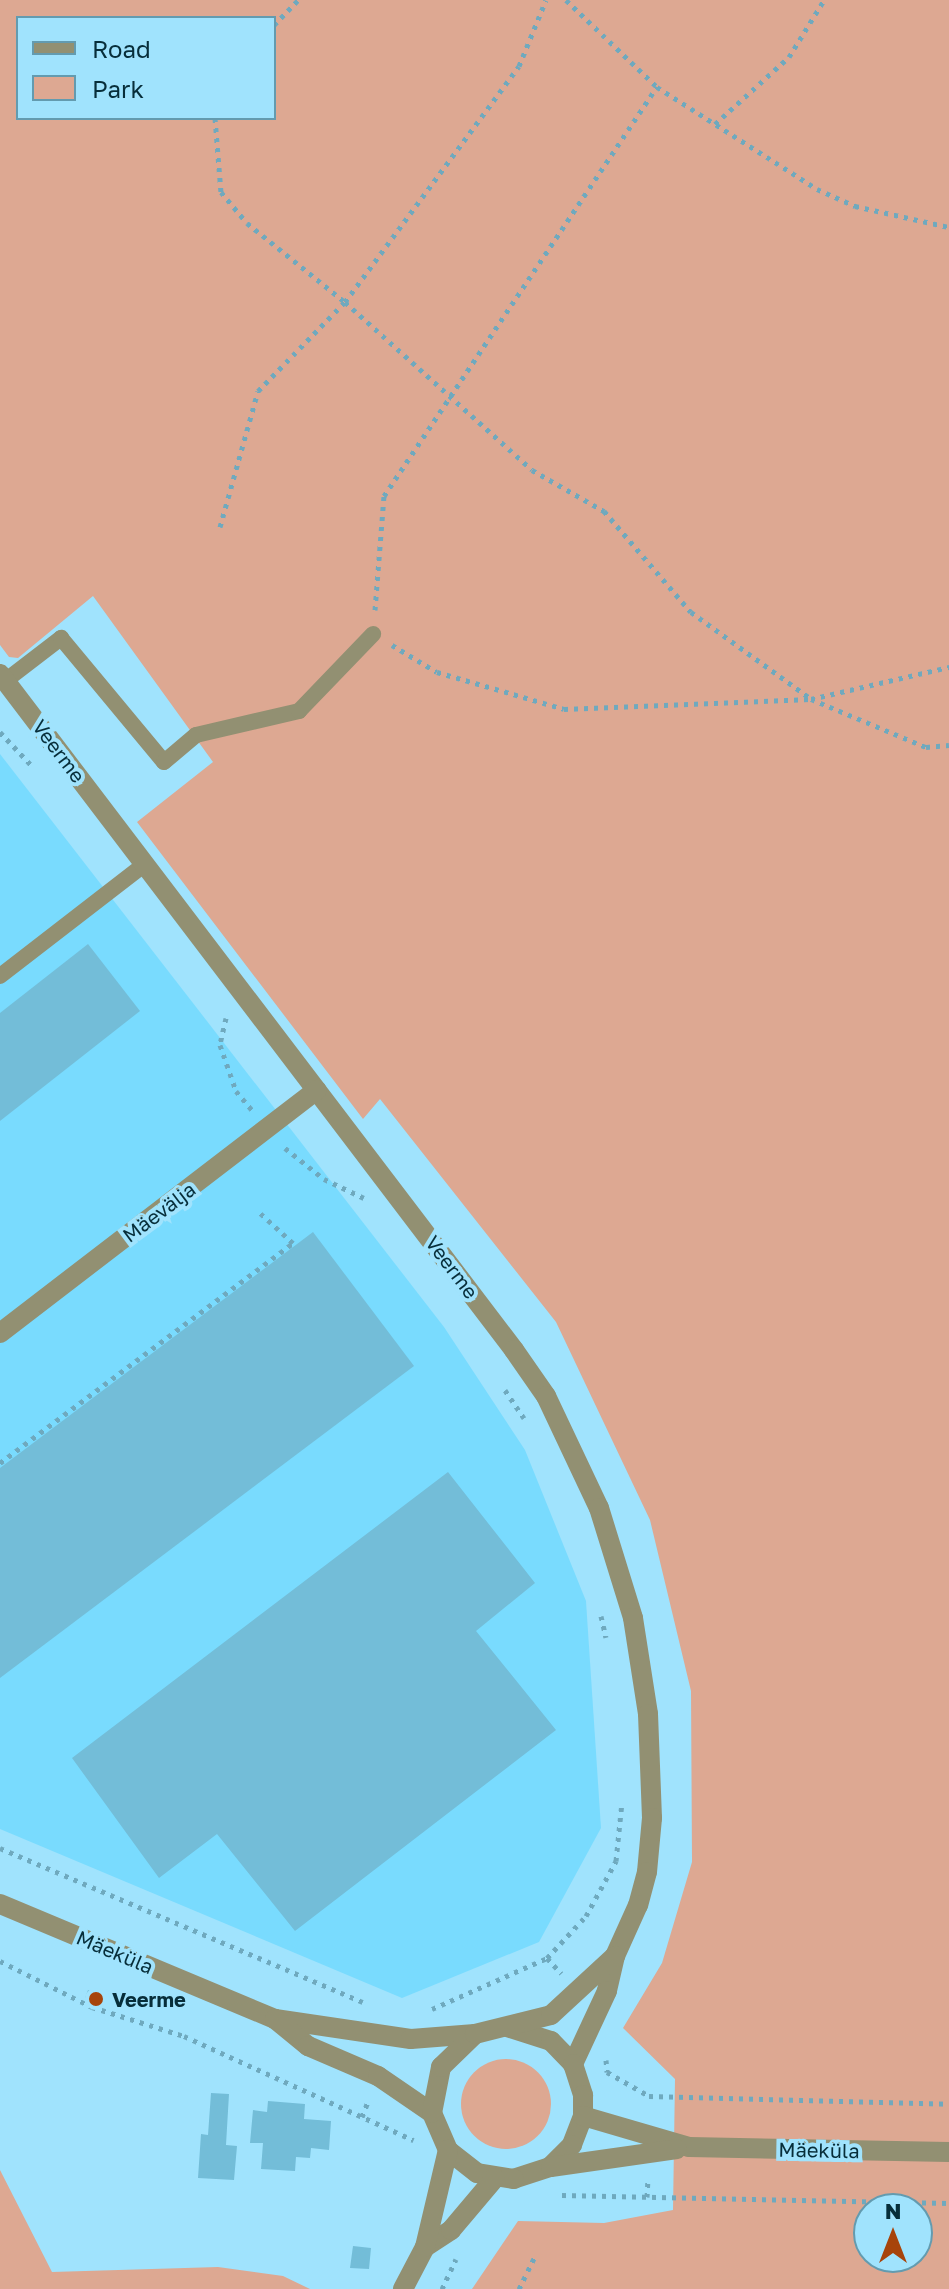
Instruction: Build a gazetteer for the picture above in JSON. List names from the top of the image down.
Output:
{
  "streets": {
    "street": ["Veerme", "Mäevälja", "Mäeküla"]
  },
  "crossings": [
    ["Veerme", "Mäevälja"],
    ["Veerme", "Mäeküla"]
  ],
  "places": ["Veerme"],
  "legend": ["Road", "Park"],
  "north": "top"
}
